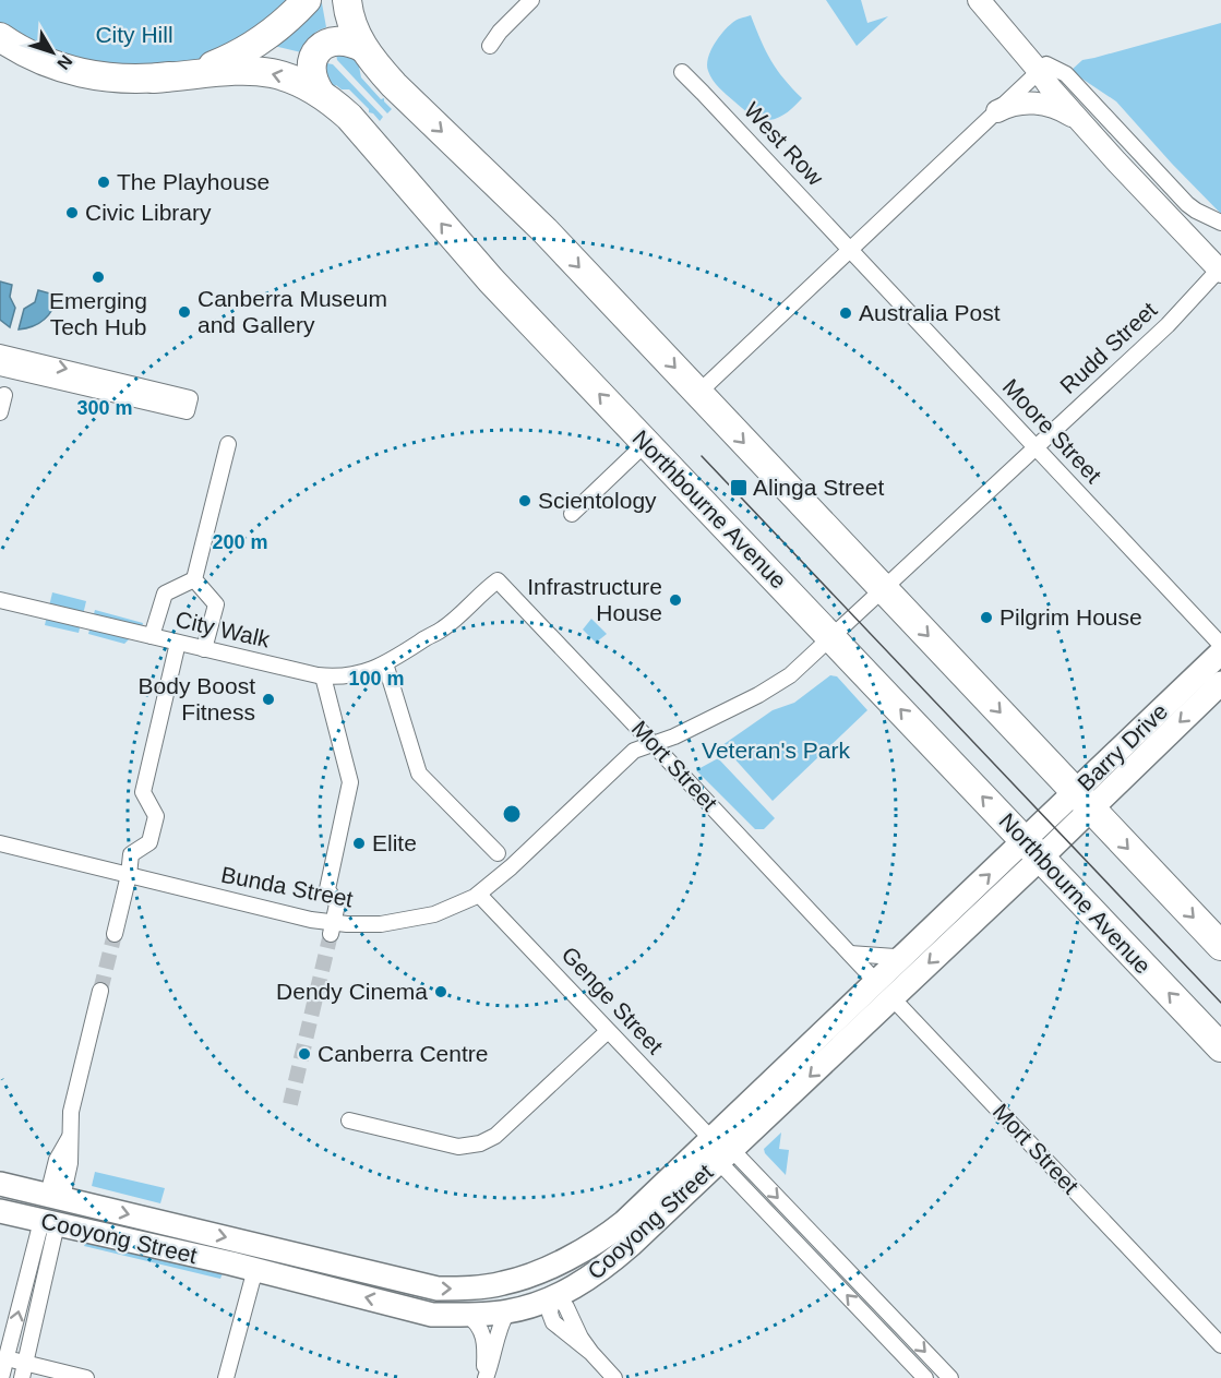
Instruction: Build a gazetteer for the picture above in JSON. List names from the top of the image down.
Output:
{
  "streets": {
    "highway": ["Northbourne Avenue"],
    "main road": ["Barry Drive", "Cooyong Street"],
    "street": [
      "West Row",
      "Rudd Street",
      "Moore Street",
      "City Walk",
      "Mort Street",
      "Bunda Street",
      "Genge Street"
    ]
  },
  "crossings": [
    ["West Row", "Moore Street"],
    ["Rudd Street", "Moore Street"],
    ["Rudd Street", "Northbourne Avenue"],
    ["Rudd Street", "Bunda Street"],
    ["Northbourne Avenue", "Barry Drive"],
    ["Northbourne Avenue", "Bunda Street"],
    ["Northbourne Avenue", "Cooyong Street"],
    ["City Walk", "Mort Street"],
    ["Barry Drive", "Cooyong Street"],
    ["Mort Street", "Bunda Street"],
    ["Mort Street", "Cooyong Street"],
    ["Bunda Street", "Genge Street"],
    ["Genge Street", "Cooyong Street"]
  ],
  "parks": ["City Hill", "Veteran's Park"],
  "places": {
    "other": [
      "The Playhouse",
      "Civic Library",
      "Emerging Tech Hub",
      "Canberra Museum and Gallery",
      "Australia Post",
      "Scientology",
      "Infrastructure House",
      "Pilgrim House",
      "Body Boost Fitness",
      "Elite",
      "Dendy Cinema",
      "Canberra Centre"
    ],
    "transit": ["Alinga Street"]
  },
  "north": "bottom right",
  "rings": ["300 m", "200 m", "100 m"]
}
